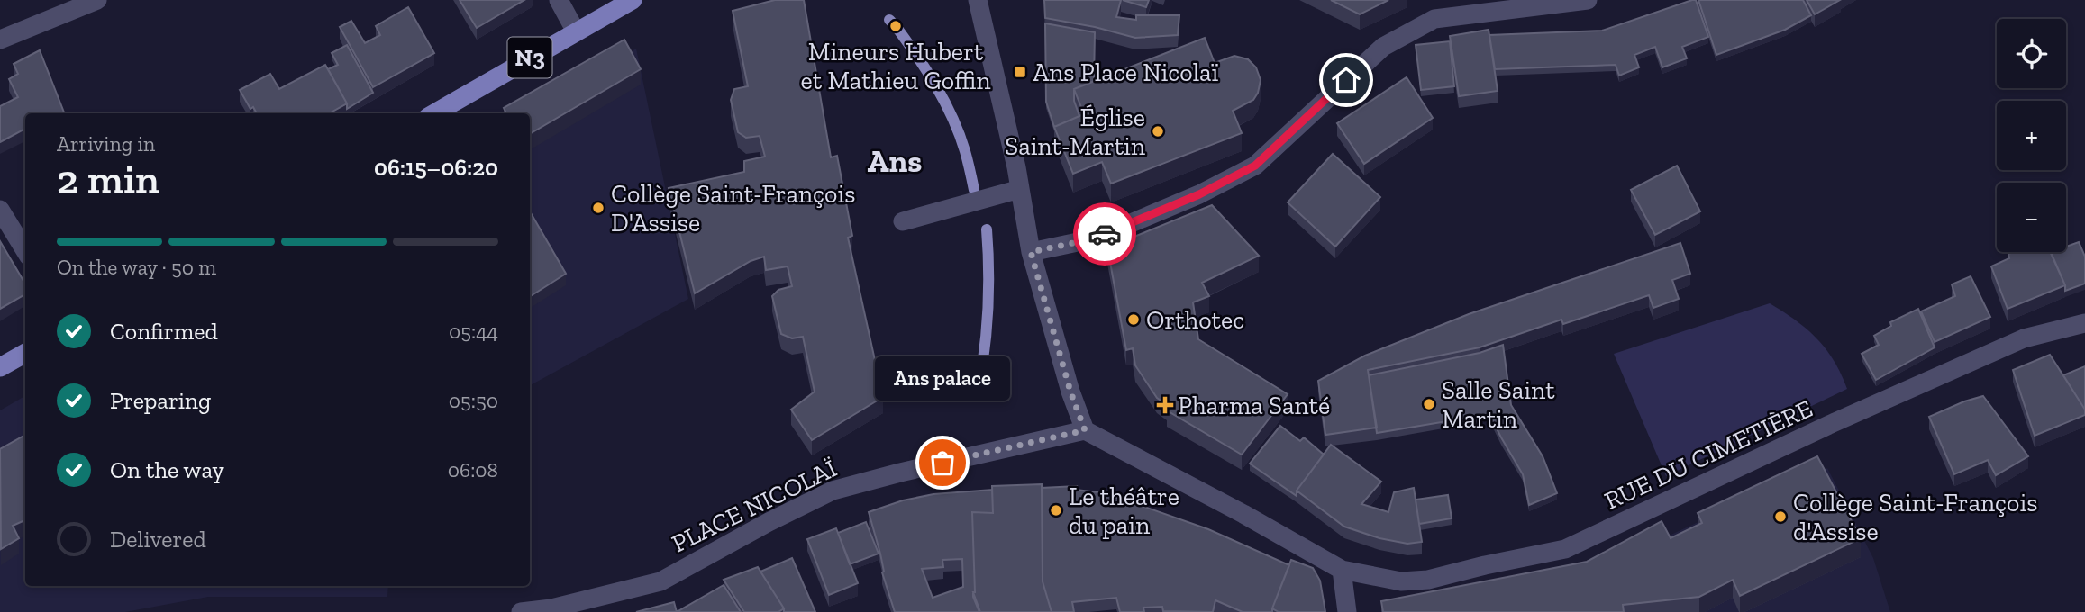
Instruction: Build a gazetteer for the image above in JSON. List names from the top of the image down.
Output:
{
  "streets": {
    "main road": ["N3"],
    "street": ["RUE DU CIMETIÈRE", "PLACE NICOLAÏ"]
  },
  "districts": ["Ans"],
  "places": {
    "other": [
      "Mineurs Hubert et Mathieu Goffin",
      "Église Saint-Martin",
      "Collège Saint-François D'Assise",
      "Orthotec",
      "Salle Saint Martin",
      "Ans palace",
      "Le théâtre du pain",
      "Collège Saint-François d'Assise"
    ],
    "transit": ["Ans Place Nicolaï"],
    "health": ["Pharma Santé"]
  },
  "page": {
    "map_buttons": ["+", "−"],
    "heading": ["2 min", "Arriving in", "06:15–06:20"],
    "bar": "On the way · 50 m",
    "list": [
      ["Confirmed", "05:44"],
      ["Preparing", "05:50"],
      ["On the way", "06:08"],
      "Delivered"
    ],
    "bubble": "Ans palace"
  }
}
